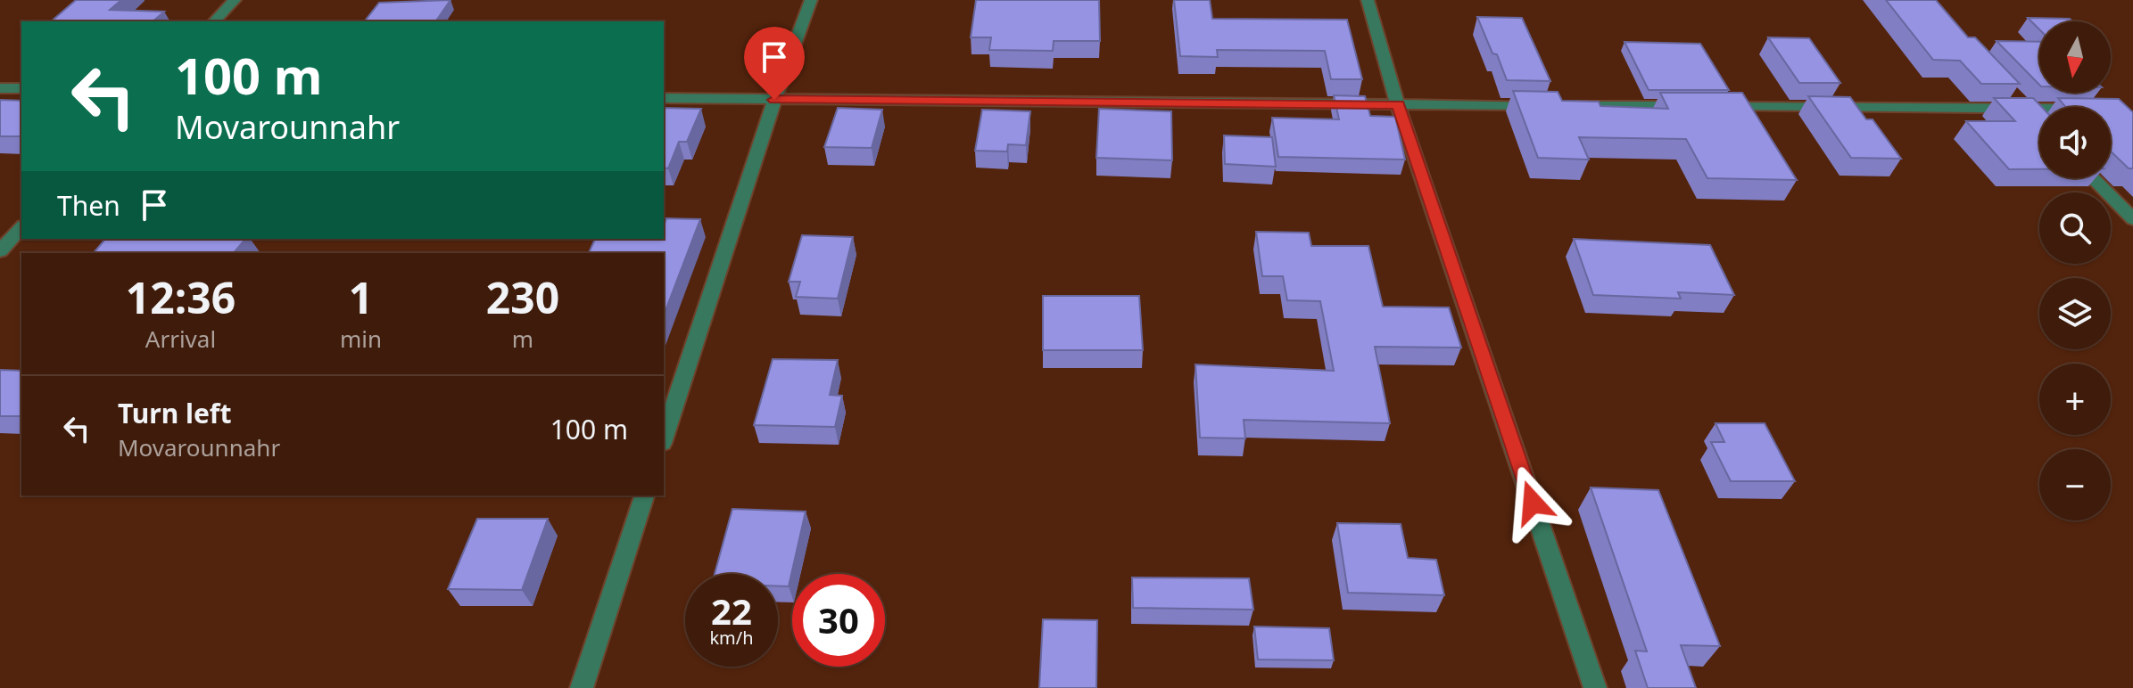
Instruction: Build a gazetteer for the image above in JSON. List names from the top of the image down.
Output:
{
  "north": "bottom",
  "page": {
    "map_buttons": ["+", "−"],
    "turn": ["100 m", "Movarounnahr"],
    "then": "Then",
    "eta": [
      "12:36",
      "Arrival",
      "1",
      "min",
      "230",
      "m"
    ],
    "list": [
      {
        "name": "Turn left",
        "note": "Movarounnahr",
        "value": "100 m"
      }
    ],
    "speed": "22 km/h",
    "limit": "30"
  }
}
